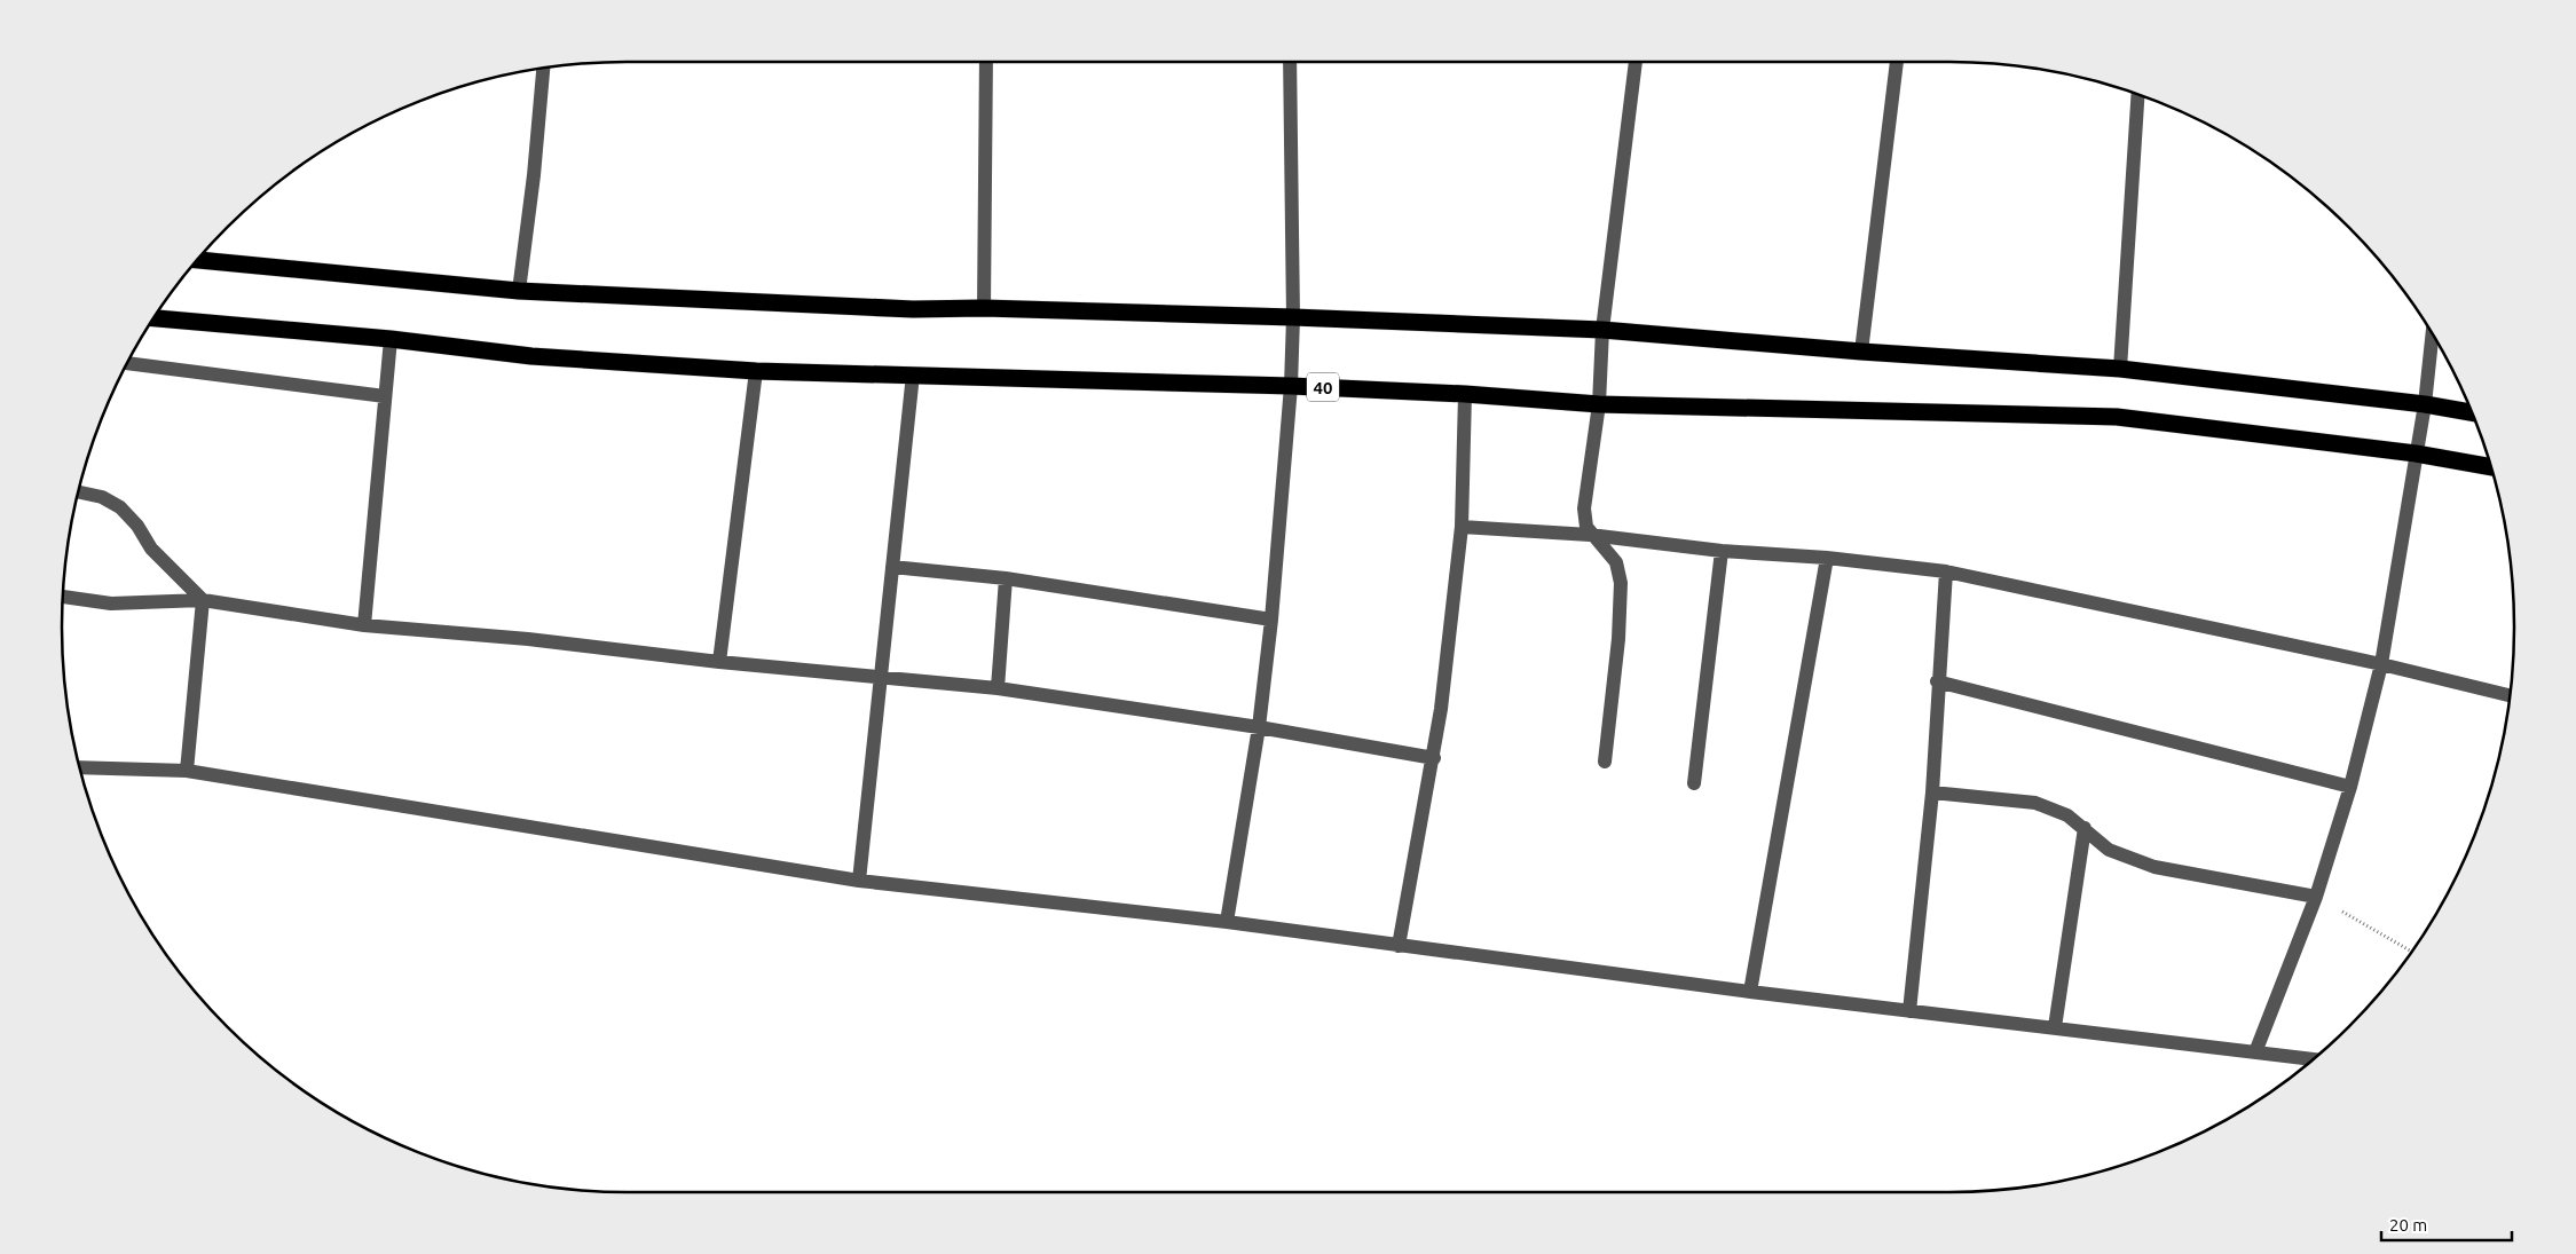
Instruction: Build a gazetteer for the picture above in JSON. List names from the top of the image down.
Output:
{
  "streets": {
    "highway": ["40"]
  },
  "scale_bar": "20 m"
}
